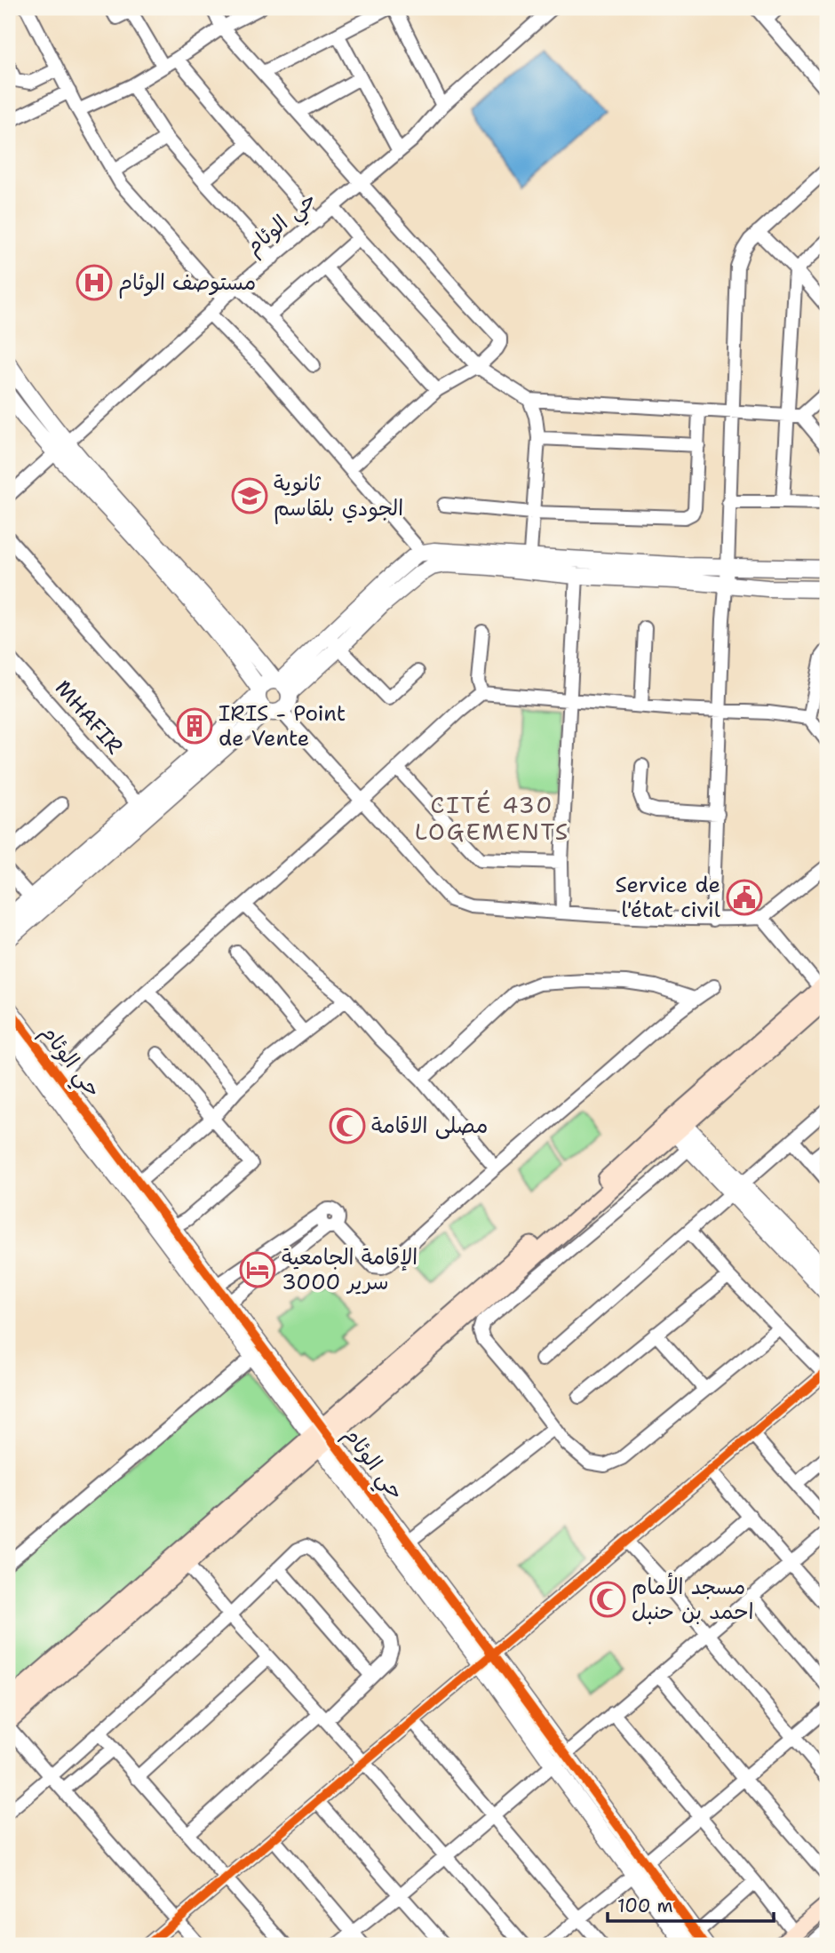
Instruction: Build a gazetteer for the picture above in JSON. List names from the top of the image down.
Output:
{
  "streets": {
    "street": ["حي الوئام", "MHAFIR"]
  },
  "districts": ["CITÉ 430 LOGEMENTS"],
  "places": {
    "hospital": ["مستوصف الوئام"],
    "school or university": ["ثانوية الجودي بلقاسم"],
    "building": ["IRIS - Point de Vente"],
    "public building": ["Service de l'état civil"],
    "mosque": ["مصلى الاقامة", "مسجد الأمام احمد بن حنبل"],
    "hotel": ["الإقامة الجامعية 3000 سرير"]
  },
  "scale_bar": "100 m"
}
